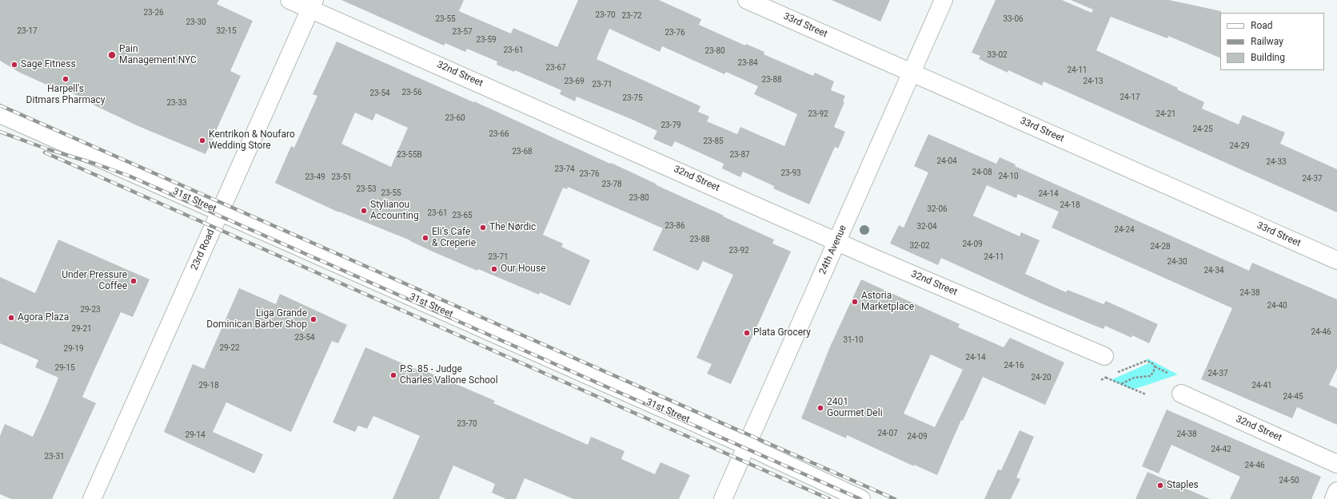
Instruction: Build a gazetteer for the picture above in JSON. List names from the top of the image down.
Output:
{
  "streets": {
    "street": [
      "33rd Street",
      "32nd Street",
      "31st Street",
      "23rd Road",
      "24th Avenue"
    ]
  },
  "crossings": [
    ["33rd Street", "24th Avenue"],
    ["32nd Street", "23rd Road"],
    ["32nd Street", "24th Avenue"],
    ["31st Street", "23rd Road"],
    ["31st Street", "24th Avenue"]
  ],
  "places": [
    "Pain Management NYC",
    "Sage Fitness",
    "Harpell's Ditmars Pharmacy",
    "Kentrikon & Noufaro Wedding Store",
    "Stylianou Accounting",
    "The Nørdic",
    "Eli’s Cafe & Creperie",
    "Our House",
    "Under Pressure Coffee",
    "Astoria Marketplace",
    "Agora Plaza",
    "Liga Grande Dominican Barber Shop",
    "Plata Grocery",
    "P.S. 85 - Judge Charles Vallone School",
    "2401 Gourmet Deli",
    "Staples"
  ],
  "house_numbers": [
    "23-26",
    "23-70",
    "23-72",
    "23-55",
    "33-06",
    "23-30",
    "23-17",
    "32-15",
    "23-57",
    "23-76",
    "23-59",
    "23-61",
    "23-80",
    "33-02",
    "23-84",
    "23-67",
    "24-11",
    "23-88",
    "23-69",
    "24-13",
    "23-71",
    "23-56",
    "23-54",
    "24-17",
    "23-75",
    "23-33",
    "23-92",
    "24-21",
    "23-60",
    "23-79",
    "24-25",
    "23-66",
    "23-85",
    "24-29",
    "23-68",
    "23-55B",
    "23-87",
    "24-04",
    "24-33",
    "23-74",
    "24-08",
    "23-93",
    "23-76",
    "24-10",
    "23-49",
    "23-51",
    "24-37",
    "23-78",
    "23-53",
    "23-55",
    "24-14",
    "23-80",
    "24-18",
    "32-06",
    "23-61",
    "23-65",
    "23-86",
    "32-04",
    "24-24",
    "23-88",
    "24-09",
    "32-02",
    "24-28",
    "23-92",
    "23-71",
    "24-11",
    "24-30",
    "24-34",
    "24-38",
    "24-40",
    "29-23",
    "29-21",
    "24-46",
    "23-54",
    "31-10",
    "29-22",
    "29-19",
    "24-14",
    "24-16",
    "29-15",
    "24-37",
    "24-20",
    "29-18",
    "24-41",
    "24-45",
    "23-70",
    "24-07",
    "24-38",
    "29-14",
    "24-09",
    "24-42",
    "23-31",
    "24-46",
    "24-50"
  ],
  "legend": ["Road", "Railway", "Building"]
}
